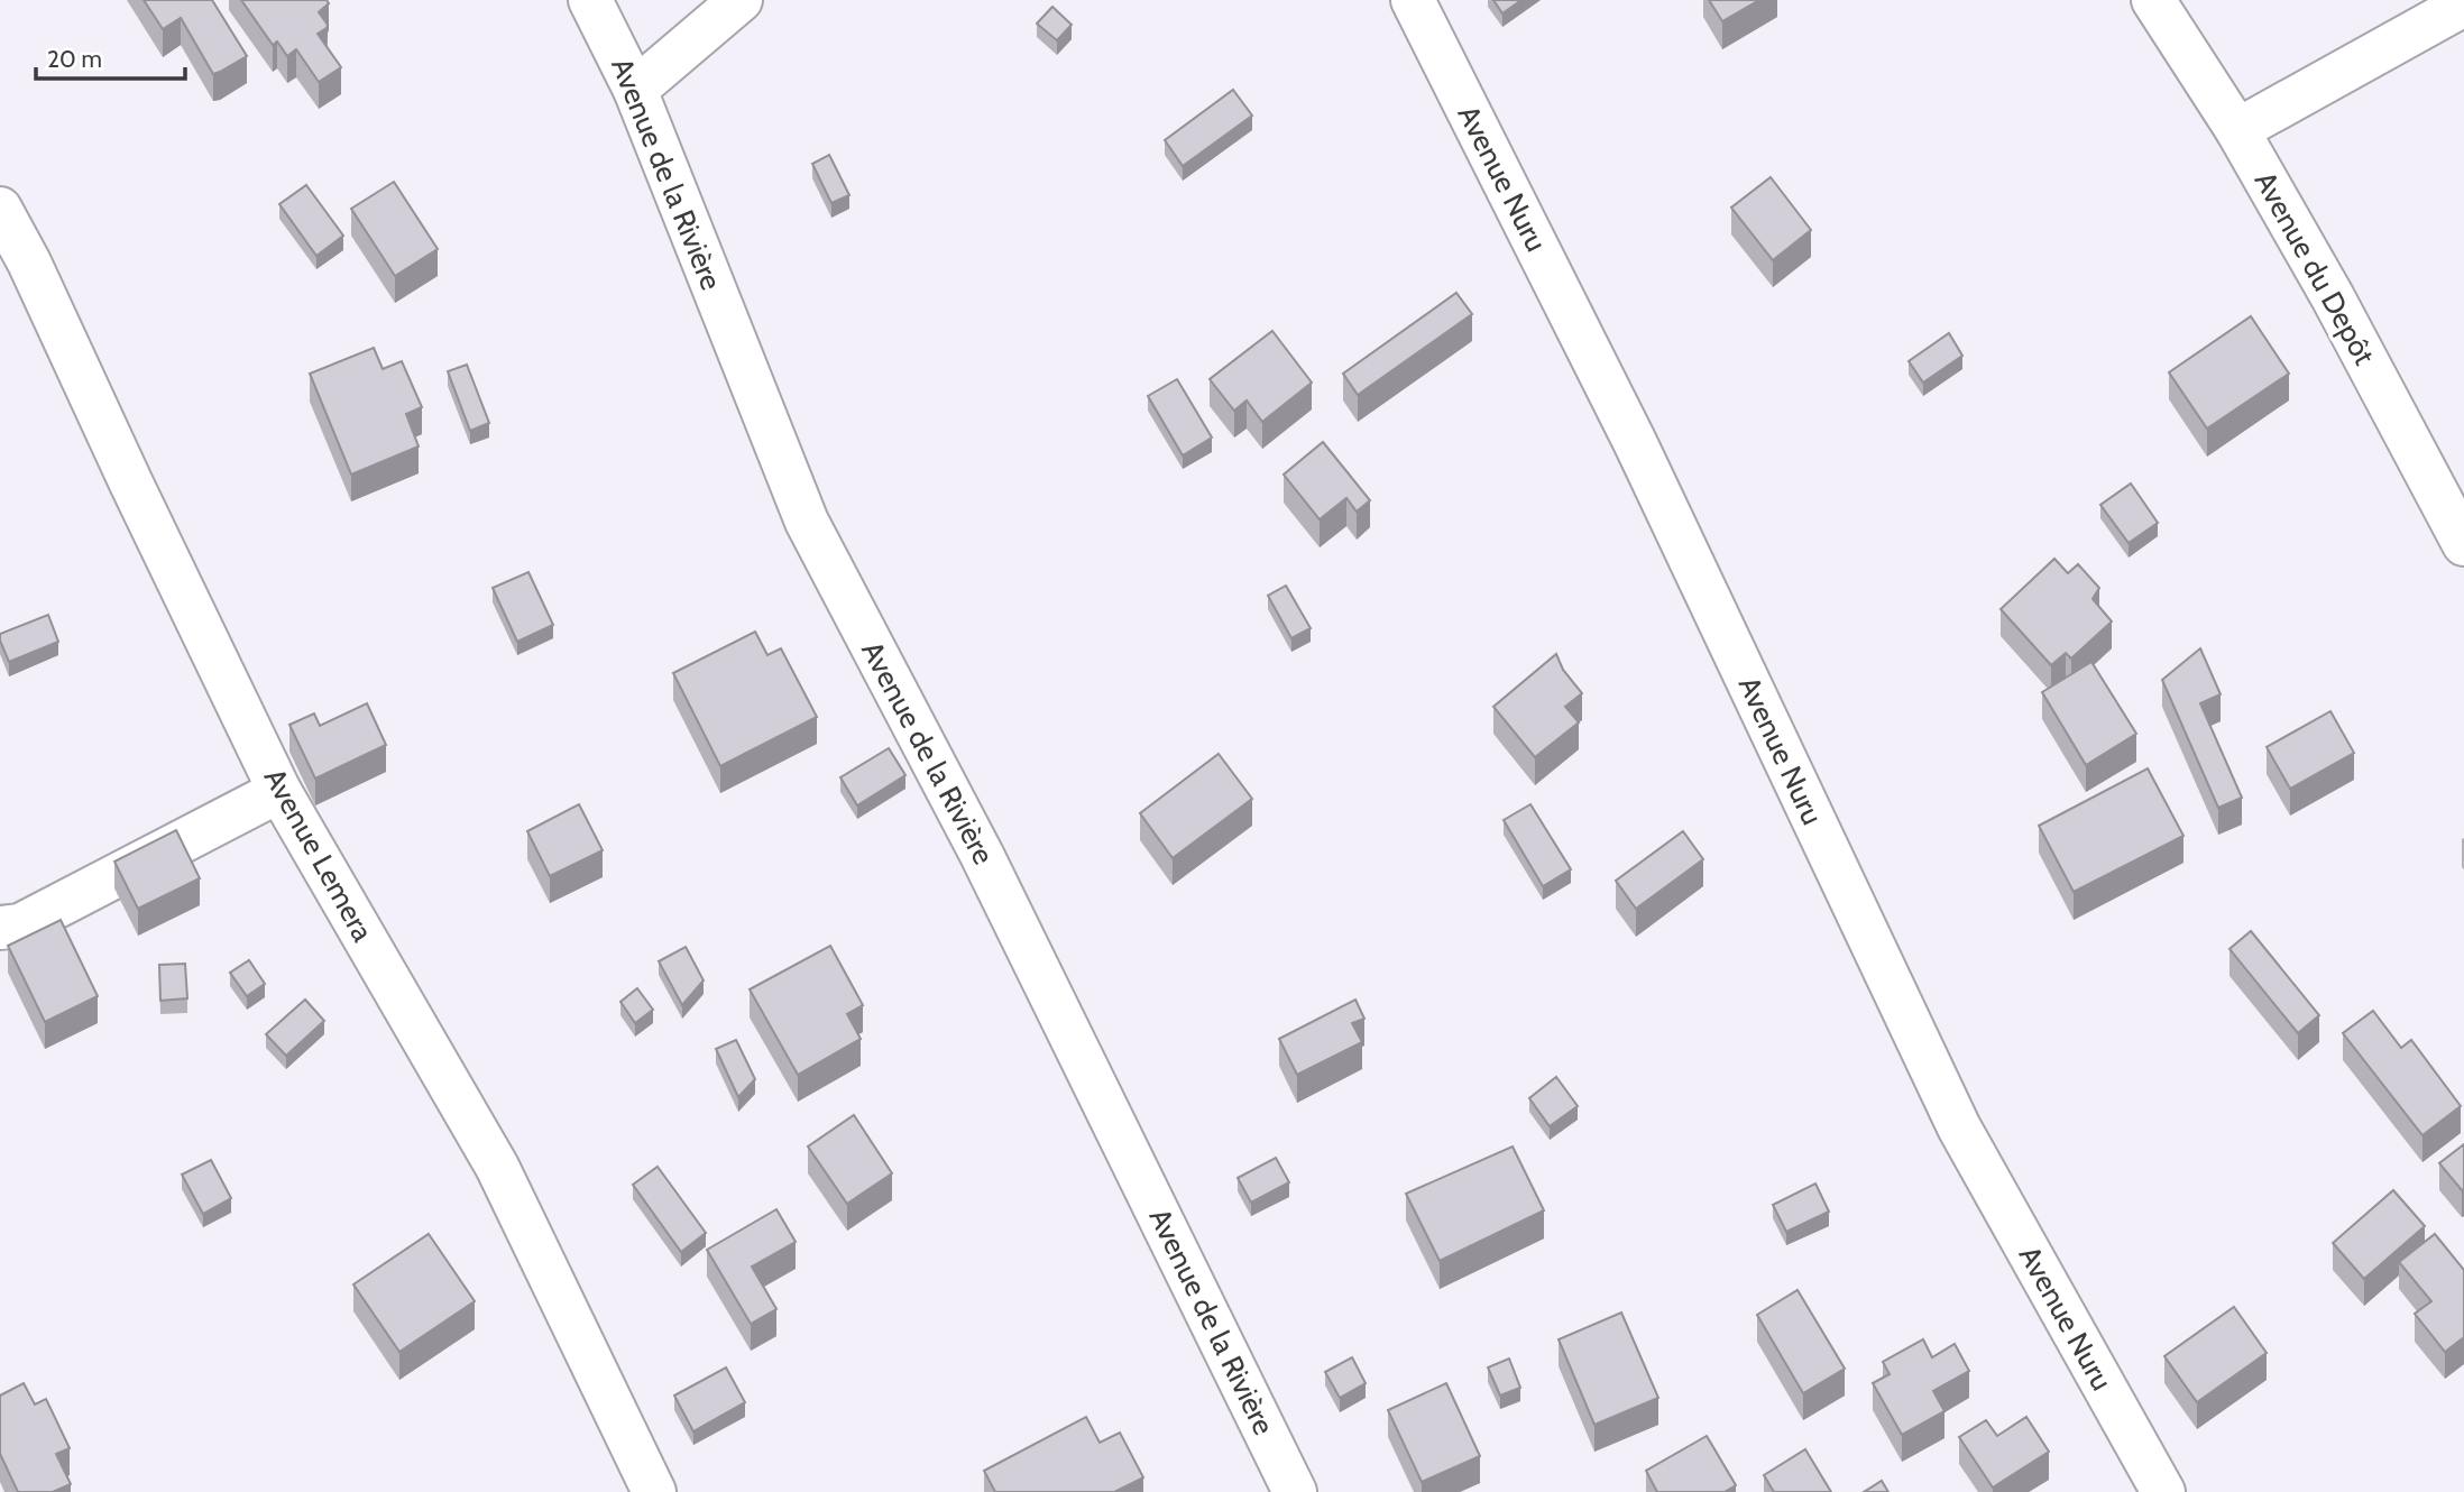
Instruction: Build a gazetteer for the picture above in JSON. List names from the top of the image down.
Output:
{
  "streets": {
    "street": [
      "Avenue de la Rivière",
      "Avenue Nuru",
      "Avenue du Depôt",
      "Avenue Lemera"
    ]
  },
  "scale_bar": "20 m"
}
